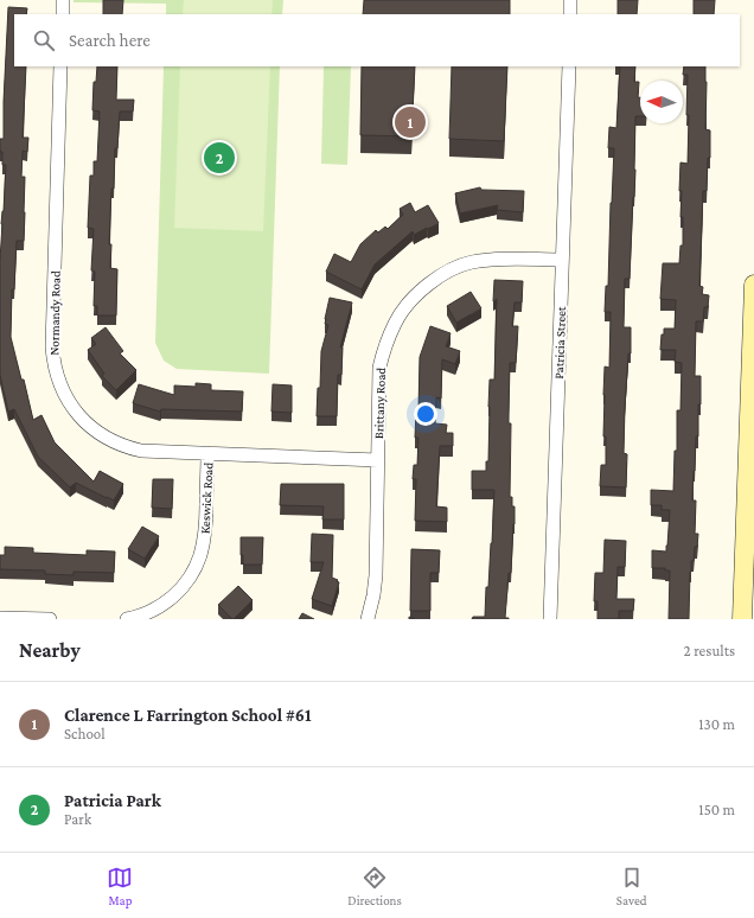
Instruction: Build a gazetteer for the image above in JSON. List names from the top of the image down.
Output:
{
  "streets": {
    "street": [
      "Normandy Road",
      "Patricia Street",
      "Brittany Road",
      "Keswick Road"
    ]
  },
  "crossings": [
    ["Normandy Road", "Brittany Road"],
    ["Normandy Road", "Keswick Road"],
    ["Patricia Street", "Brittany Road"]
  ],
  "north": "left",
  "page": {
    "search": "Search here",
    "pins": ["1", "2"],
    "heading": ["Nearby", "2 results"],
    "list": [
      {
        "mark": "1",
        "name": "Clarence L Farrington School #61",
        "note": "School",
        "value": "130 m"
      },
      {
        "mark": "2",
        "name": "Patricia Park",
        "note": "Park",
        "value": "150 m"
      }
    ],
    "nav": ["Map", "Directions", "Saved"]
  }
}
